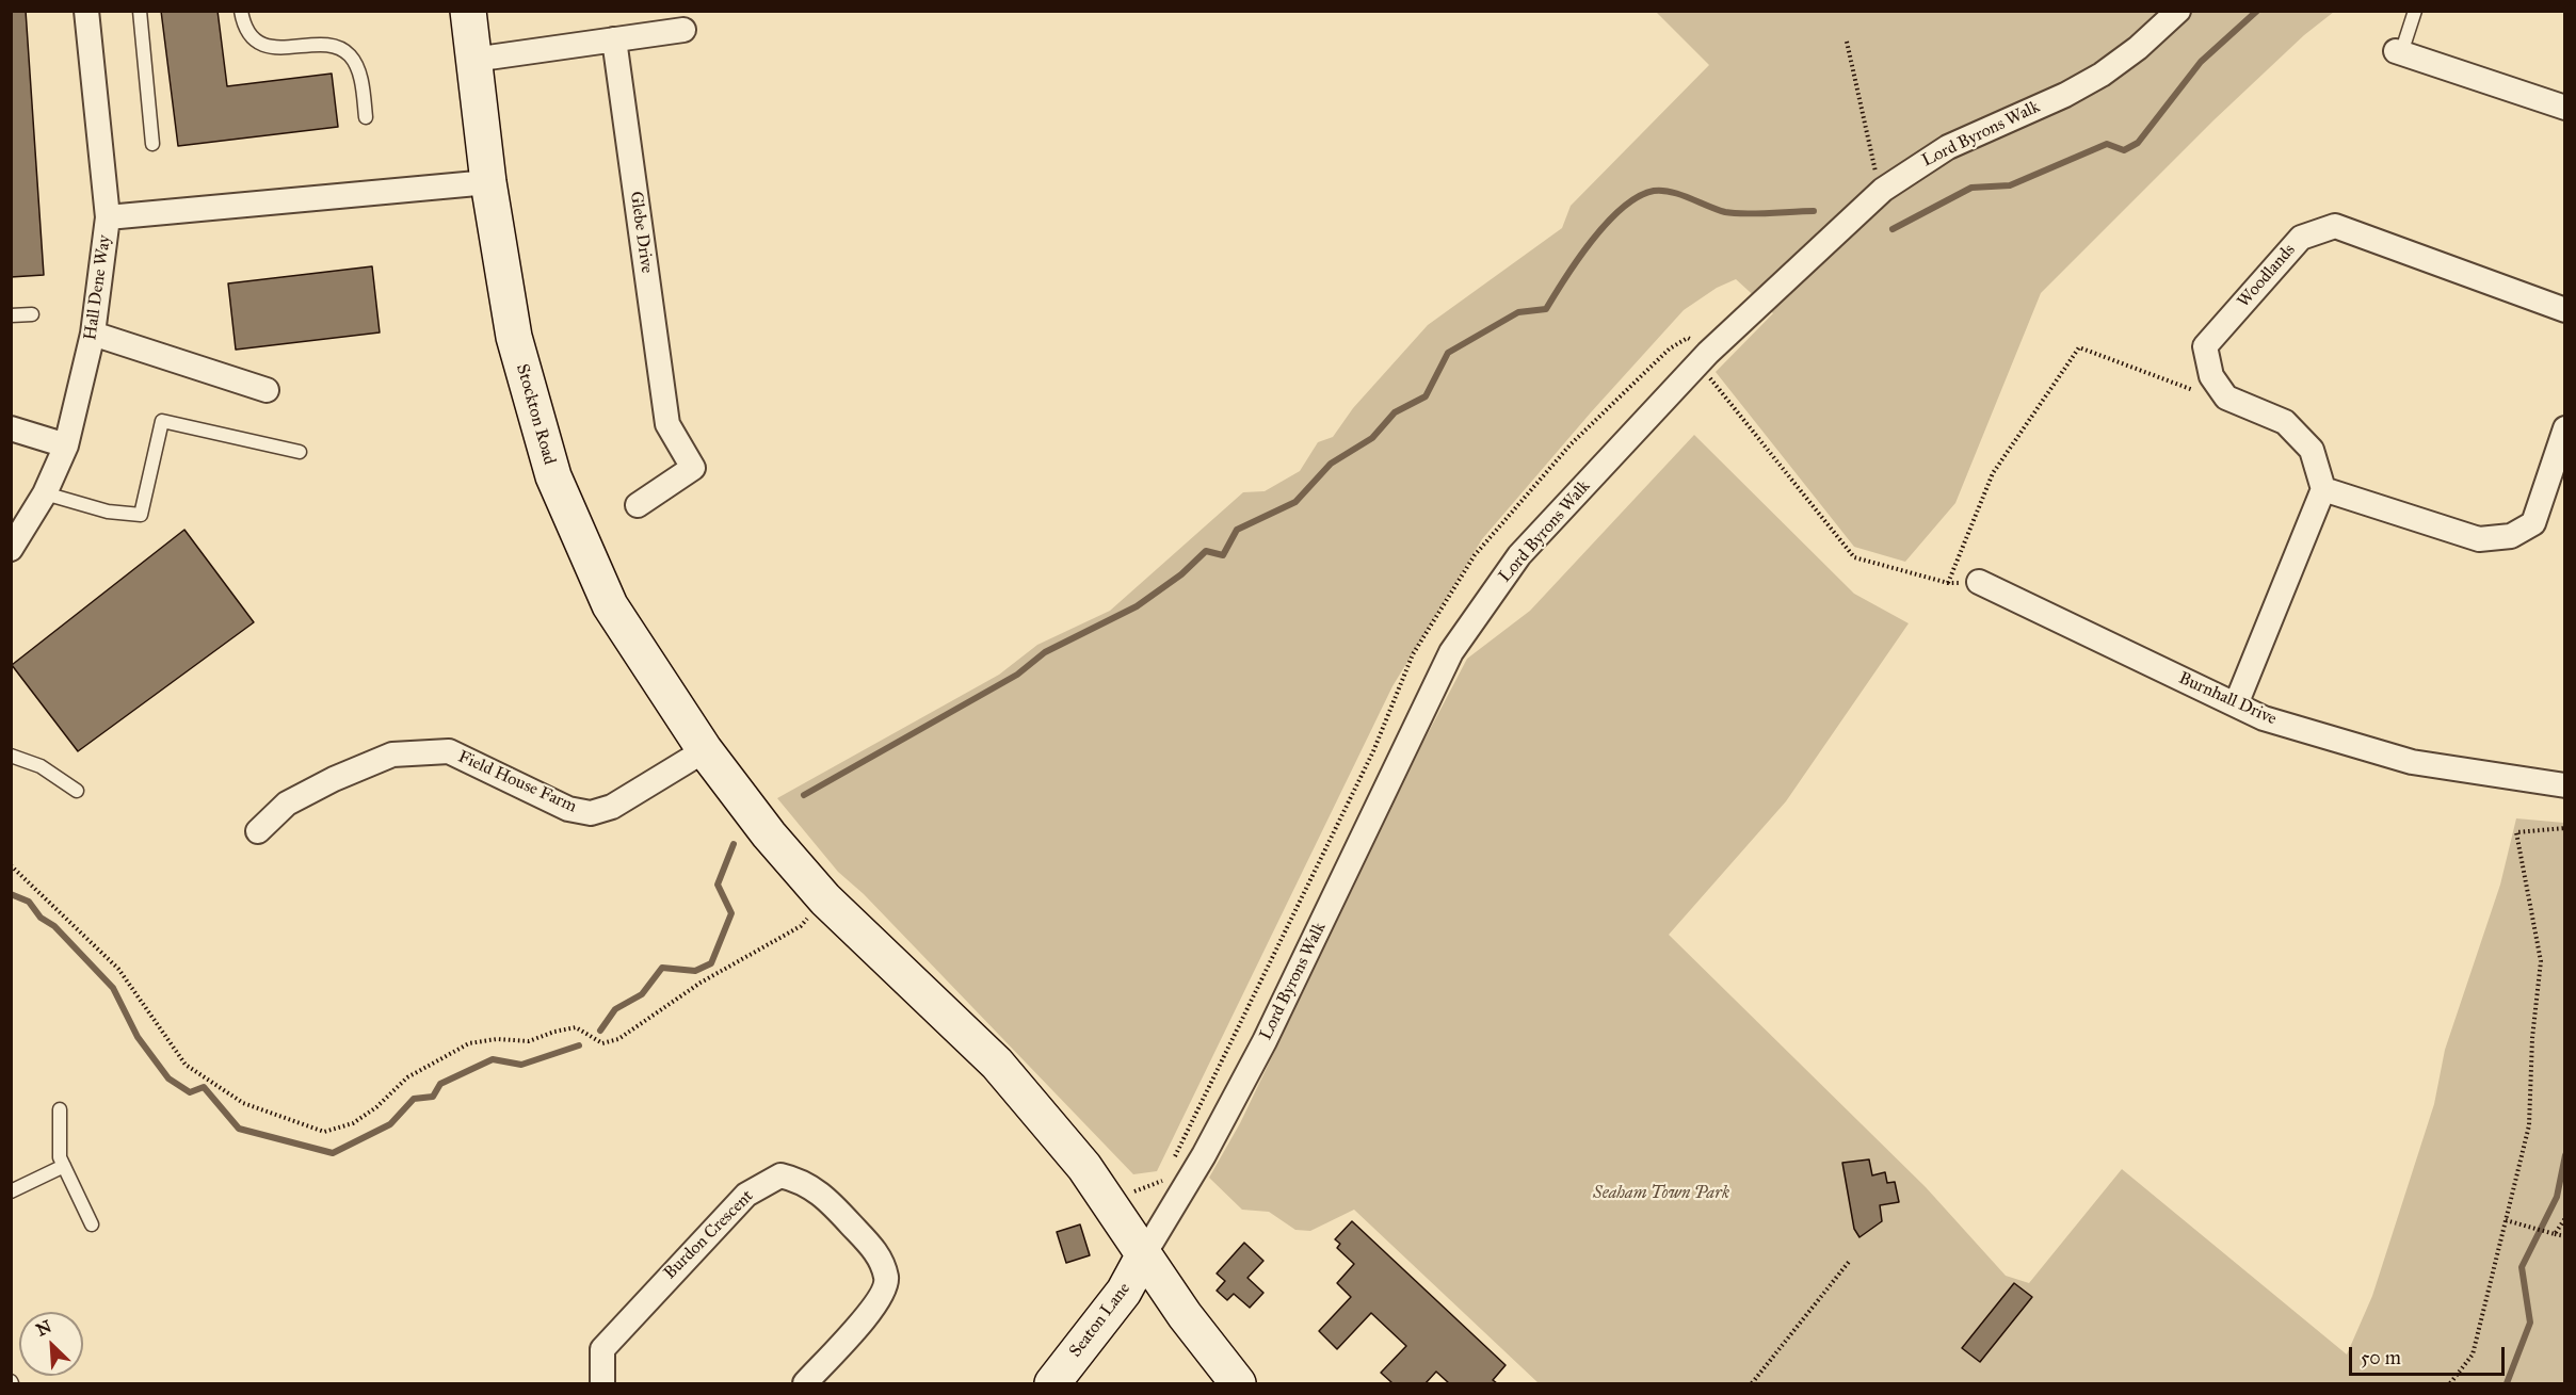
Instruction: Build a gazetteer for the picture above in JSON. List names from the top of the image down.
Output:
{
  "streets": {
    "main road": ["Stockton Road", "Seaton Lane"],
    "street": [
      "Lord Byrons Walk",
      "Glebe Drive",
      "Woodlands",
      "Hall Dene Way",
      "Burnhall Drive",
      "Field House Farm",
      "Burdon Crescent"
    ]
  },
  "crossings": [
    ["Lord Byrons Walk", "Stockton Road"],
    ["Lord Byrons Walk", "Seaton Lane"],
    ["Stockton Road", "Field House Farm"],
    ["Stockton Road", "Seaton Lane"]
  ],
  "parks": ["Seaham Town Park"],
  "scale_bar": "50 m",
  "north": "top left"
}
